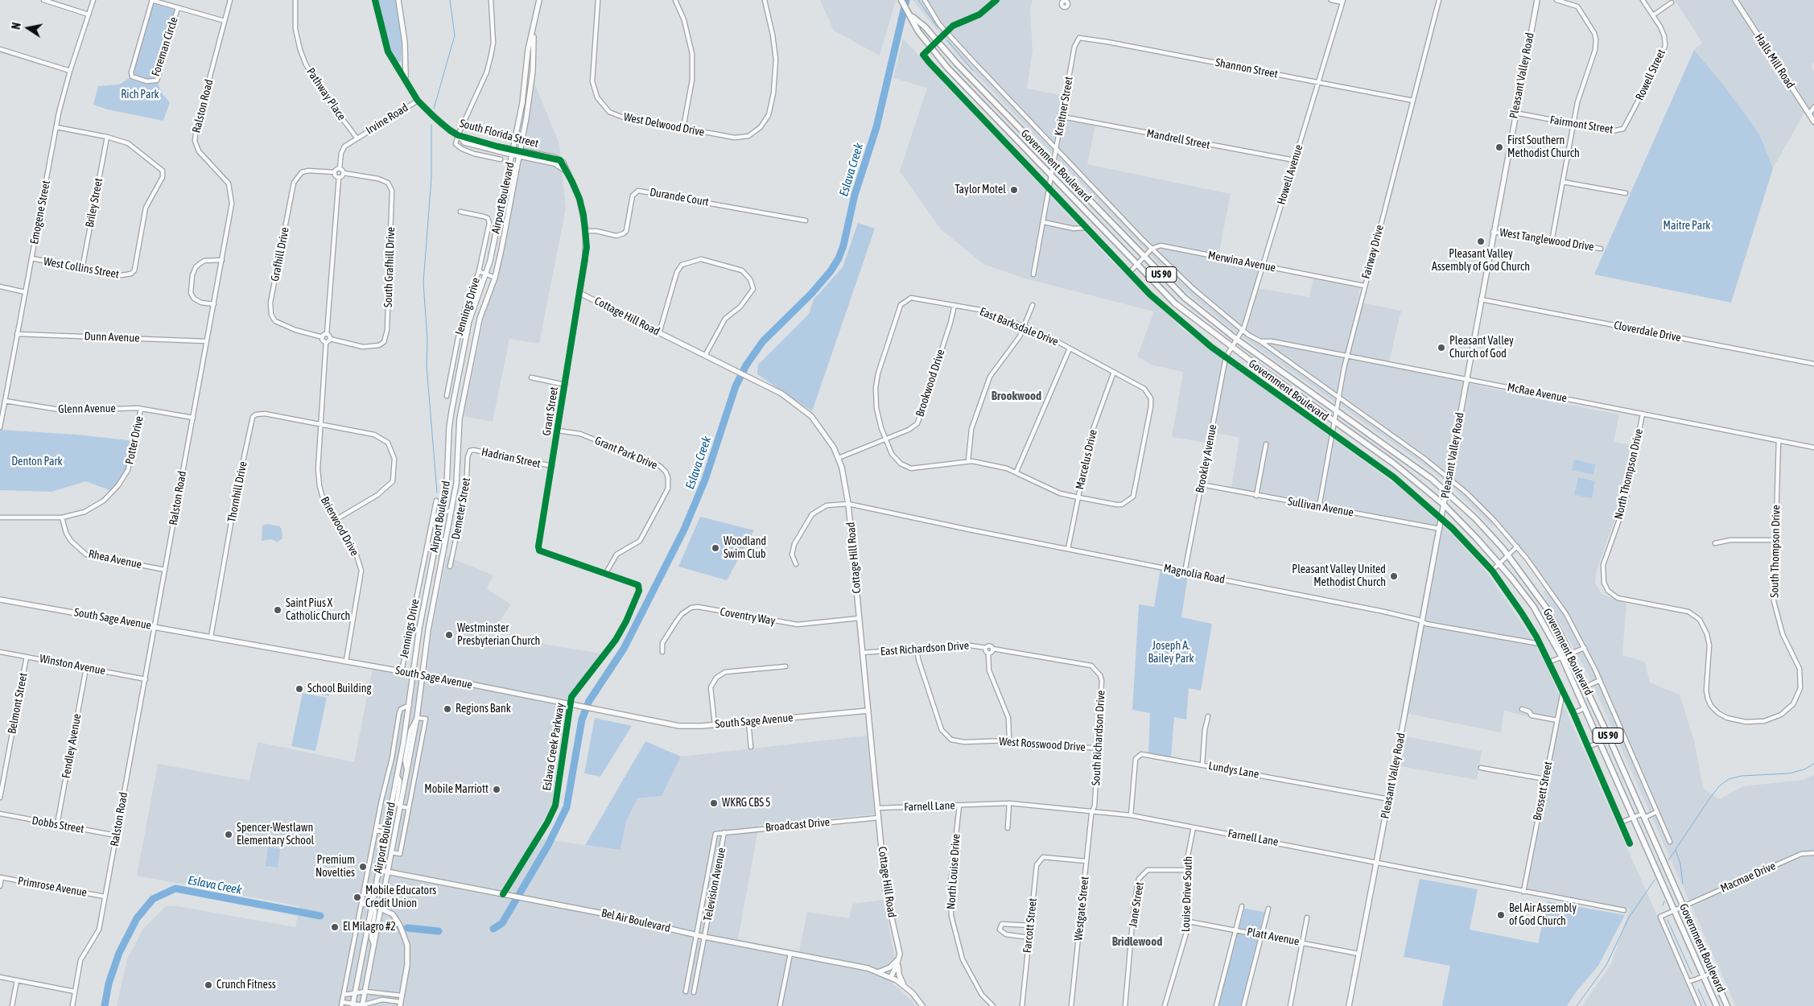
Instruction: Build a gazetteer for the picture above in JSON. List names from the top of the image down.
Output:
{
  "streets": {
    "main road": ["Government Boulevard", "US 90"],
    "street": [
      "Foreman Circle",
      "Halls Mill Road",
      "Shannon Street",
      "Rowell Street",
      "Pleasant Valley Road",
      "Pathway Place",
      "Ralston Road",
      "Kreitner Street",
      "Irvine Road",
      "West Delwood Drive",
      "Fairmont Street",
      "South Florida Street",
      "Mandrell Street",
      "Howell Avenue",
      "Durande Court",
      "Airport Boulevard",
      "Briley Street",
      "Emogene Street",
      "West Tanglewood Drive",
      "Fairway Drive",
      "Grafhill Drive",
      "Merwina Avenue",
      "South Grafhill Drive",
      "West Collins Street",
      "Jennings Drive",
      "Cottage Hill Road",
      "East Barksdale Drive",
      "Cloverdale Drive",
      "Dunn Avenue",
      "Brookwood Drive",
      "McRae Avenue",
      "Glenn Avenue",
      "Grant Street",
      "Potter Drive",
      "Grant Park Drive",
      "Hadrian Street",
      "Brookley Avenue",
      "Marcelus Drive",
      "North Thompson Drive",
      "Thornhill Drive",
      "Sullivan Avenue",
      "Demeter Street",
      "Brierwood Drive",
      "South Thompson Drive",
      "Rhea Avenue",
      "Magnolia Road",
      "Coventry Way",
      "South Sage Avenue",
      "East Richardson Drive",
      "Winston Avenue",
      "Belmont Street",
      "South Richardson Drive",
      "West Rosswood Drive",
      "Fendley Avenue",
      "Eslava Creek Parkway",
      "Lundys Lane",
      "Brossett Street",
      "Farnell Lane",
      "Dobbs Street",
      "Broadcast Drive",
      "North Louise Drive",
      "Macmae Drive",
      "Television Avenue",
      "Primrose Avenue",
      "Louise Drive South",
      "Jane Street",
      "Westgate Street",
      "Bel Air Boulevard",
      "Farcott Street",
      "Platt Avenue"
    ]
  },
  "crossings": [
    ["Shannon Street", "Kreitner Street"],
    ["Shannon Street", "Howell Avenue"],
    ["Shannon Street", "Fairway Drive"],
    ["Rowell Street", "Fairmont Street"],
    ["Pleasant Valley Road", "Fairmont Street"],
    ["Pleasant Valley Road", "Government Boulevard"],
    ["Pleasant Valley Road", "West Tanglewood Drive"],
    ["Pleasant Valley Road", "Cloverdale Drive"],
    ["Pleasant Valley Road", "McRae Avenue"],
    ["Pleasant Valley Road", "Sullivan Avenue"],
    ["Pleasant Valley Road", "Magnolia Road"],
    ["Pleasant Valley Road", "Lundys Lane"],
    ["Pleasant Valley Road", "Farnell Lane"],
    ["Pleasant Valley Road", "Platt Avenue"],
    ["Pathway Place", "Irvine Road"],
    ["Ralston Road", "Dunn Avenue"],
    ["Ralston Road", "Glenn Avenue"],
    ["Ralston Road", "Rhea Avenue"],
    ["Ralston Road", "South Sage Avenue"],
    ["Ralston Road", "Winston Avenue"],
    ["Ralston Road", "Dobbs Street"],
    ["Ralston Road", "Primrose Avenue"],
    ["Kreitner Street", "Mandrell Street"],
    ["Kreitner Street", "Government Boulevard"],
    ["Irvine Road", "South Florida Street"],
    ["South Florida Street", "Airport Boulevard"],
    ["South Florida Street", "Grant Street"],
    ["Mandrell Street", "Howell Avenue"],
    ["Government Boulevard", "Howell Avenue"],
    ["Government Boulevard", "Fairway Drive"],
    ["Government Boulevard", "Brookley Avenue"],
    ["Government Boulevard", "Magnolia Road"],
    ["Government Boulevard", "Brossett Street"],
    ["Government Boulevard", "Macmae Drive"],
    ["Howell Avenue", "Merwina Avenue"],
    ["Howell Avenue", "Brookley Avenue"],
    ["Durande Court", "Grant Street"],
    ["Airport Boulevard", "South Sage Avenue"],
    ["Airport Boulevard", "Bel Air Boulevard"],
    ["Briley Street", "West Collins Street"],
    ["Emogene Street", "West Collins Street"],
    ["Emogene Street", "Dunn Avenue"],
    ["Emogene Street", "Glenn Avenue"],
    ["Fairway Drive", "Merwina Avenue"],
    ["Fairway Drive", "McRae Avenue"],
    ["Fairway Drive", "Sullivan Avenue"],
    ["Jennings Drive", "South Sage Avenue"],
    ["Cottage Hill Road", "Brookwood Drive"],
    ["Cottage Hill Road", "Grant Street"],
    ["Cottage Hill Road", "Magnolia Road"],
    ["Cottage Hill Road", "Coventry Way"],
    ["Cottage Hill Road", "South Sage Avenue"],
    ["Cottage Hill Road", "East Richardson Drive"],
    ["Cottage Hill Road", "Farnell Lane"],
    ["Cottage Hill Road", "Broadcast Drive"],
    ["Cottage Hill Road", "Bel Air Boulevard"],
    ["East Barksdale Drive", "Brookwood Drive"],
    ["East Barksdale Drive", "Marcelus Drive"],
    ["McRae Avenue", "North Thompson Drive"],
    ["McRae Avenue", "South Thompson Drive"],
    ["Glenn Avenue", "Potter Drive"],
    ["Grant Street", "Grant Park Drive"],
    ["Grant Street", "Hadrian Street"],
    ["Grant Street", "Eslava Creek Parkway"],
    ["Potter Drive", "Rhea Avenue"],
    ["Hadrian Street", "Demeter Street"],
    ["Brookley Avenue", "Sullivan Avenue"],
    ["Brookley Avenue", "Magnolia Road"],
    ["Marcelus Drive", "Magnolia Road"],
    ["North Thompson Drive", "South Thompson Drive"],
    ["Thornhill Drive", "Brierwood Drive"],
    ["Thornhill Drive", "South Sage Avenue"],
    ["Brierwood Drive", "South Sage Avenue"],
    ["South Sage Avenue", "Eslava Creek Parkway"],
    ["East Richardson Drive", "South Richardson Drive"],
    ["East Richardson Drive", "West Rosswood Drive"],
    ["Winston Avenue", "Belmont Street"],
    ["Winston Avenue", "Fendley Avenue"],
    ["South Richardson Drive", "West Rosswood Drive"],
    ["South Richardson Drive", "Farnell Lane"],
    ["South Richardson Drive", "Westgate Street"],
    ["Fendley Avenue", "Dobbs Street"],
    ["Eslava Creek Parkway", "Bel Air Boulevard"],
    ["Lundys Lane", "Farnell Lane"],
    ["Brossett Street", "Farnell Lane"],
    ["Farnell Lane", "North Louise Drive"],
    ["Farnell Lane", "Louise Drive South"],
    ["Farnell Lane", "Westgate Street"],
    ["Broadcast Drive", "Television Avenue"],
    ["Television Avenue", "Bel Air Boulevard"],
    ["Louise Drive South", "Jane Street"],
    ["Louise Drive South", "Platt Avenue"],
    ["Westgate Street", "Farcott Street"]
  ],
  "districts": ["Brookwood", "Bridlewood"],
  "water": ["Eslava Creek"],
  "parks": [
    "Rich Park",
    "Maitre Park",
    "Denton Park",
    "Joseph A. Bailey Park"
  ],
  "places": [
    "First Southern Methodist Church",
    "Taylor Motel",
    "Pleasant Valley Assembly of God Church",
    "Pleasant Valley Church of God",
    "Woodland Swim Club",
    "Pleasant Valley United Methodist Church",
    "Saint Pius X Catholic Church",
    "Westminster Presbyterian Church",
    "School Building",
    "Regions Bank",
    "Mobile Marriott",
    "WKRG CBS 5",
    "Spencer-Westlawn Elementary School",
    "Premium Novelties",
    "Mobile Educators Credit Union",
    "Bel Air Assembly of God Church",
    "El Milagro #2",
    "Crunch Fitness"
  ],
  "north": "left"
}
